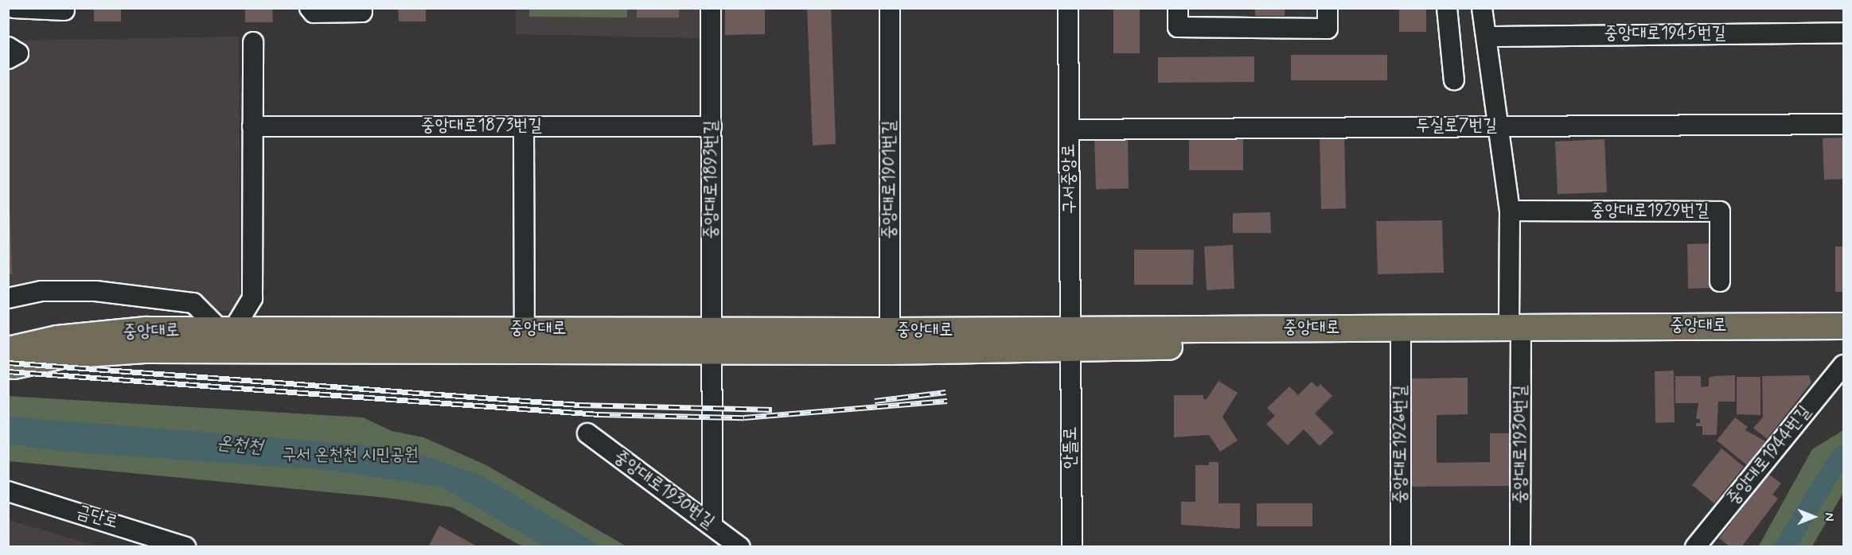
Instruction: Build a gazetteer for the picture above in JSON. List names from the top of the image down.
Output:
{
  "streets": {
    "main road": ["중앙대로"],
    "street": [
      "중앙대로1945번길",
      "중앙대로1873번길",
      "두실로7번길",
      "구서중앙로",
      "중앙대로1893번길",
      "중앙대로1901번길",
      "중앙대로1929번길",
      "중앙대로1926번길",
      "중앙대로1930번길",
      "안뜰로",
      "중앙대로1944번길",
      "금단로"
    ]
  },
  "crossings": [
    ["중앙대로1873번길", "중앙대로1893번길"],
    ["두실로7번길", "구서중앙로"],
    ["구서중앙로", "중앙대로"],
    ["구서중앙로", "안뜰로"],
    ["중앙대로1893번길", "중앙대로"],
    ["중앙대로1893번길", "중앙대로1930번길"],
    ["중앙대로1901번길", "중앙대로"],
    ["중앙대로", "중앙대로1926번길"],
    ["중앙대로", "중앙대로1930번길"],
    ["중앙대로", "안뜰로"]
  ],
  "water": ["온천천"],
  "parks": ["구서 온천천 시민공원"],
  "north": "right"
}
